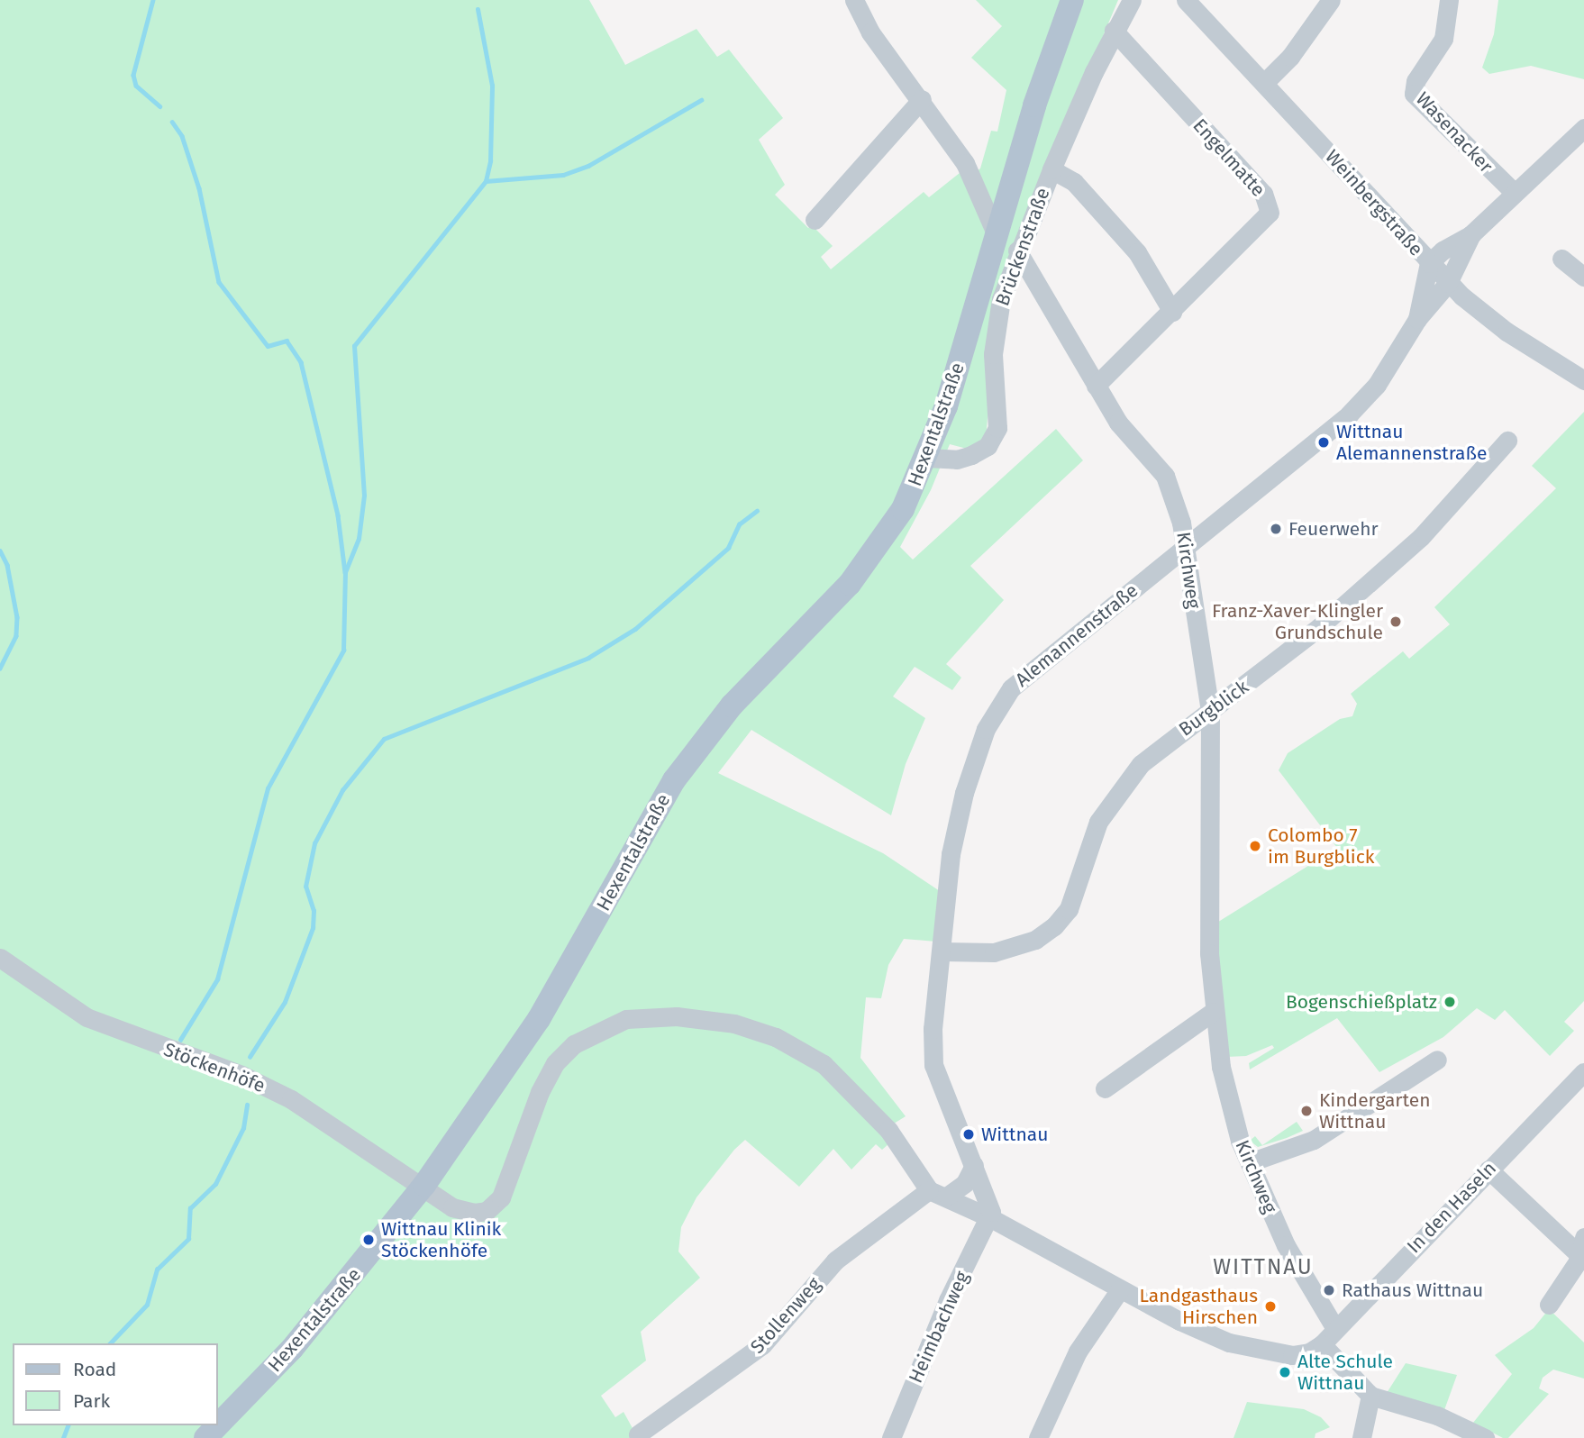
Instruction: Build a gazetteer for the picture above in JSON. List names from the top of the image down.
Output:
{
  "streets": {
    "main road": ["Hexentalstraße"],
    "street": [
      "Wasenacker",
      "Engelmatte",
      "Weinbergstraße",
      "Brückenstraße",
      "Kirchweg",
      "Alemannenstraße",
      "Burgblick",
      "Stöckenhöfe",
      "In den Haseln",
      "Stollenweg",
      "Heimbachweg"
    ]
  },
  "crossings": [
    ["Wasenacker", "Alemannenstraße"],
    ["Engelmatte", "Brückenstraße"],
    ["Engelmatte", "Kirchweg"],
    ["Weinbergstraße", "Alemannenstraße"],
    ["Brückenstraße", "Hexentalstraße"],
    ["Brückenstraße", "Kirchweg"],
    ["Hexentalstraße", "Stöckenhöfe"],
    ["Kirchweg", "Alemannenstraße"],
    ["Kirchweg", "Burgblick"],
    ["Kirchweg", "In den Haseln"],
    ["Alemannenstraße", "Burgblick"],
    ["Alemannenstraße", "Heimbachweg"],
    ["Stöckenhöfe", "Stollenweg"]
  ],
  "districts": ["WITTNAU"],
  "places": [
    "Wittnau Alemannenstraße",
    "Feuerwehr",
    "Franz-Xaver-Klingler Grundschule",
    "Colombo 7 im Burgblick",
    "Bogenschießplatz",
    "Kindergarten Wittnau",
    "Wittnau",
    "Wittnau Klinik Stöckenhöfe",
    "Rathaus Wittnau",
    "Landgasthaus Hirschen",
    "Alte Schule Wittnau"
  ],
  "legend": ["Road", "Park"]
}
